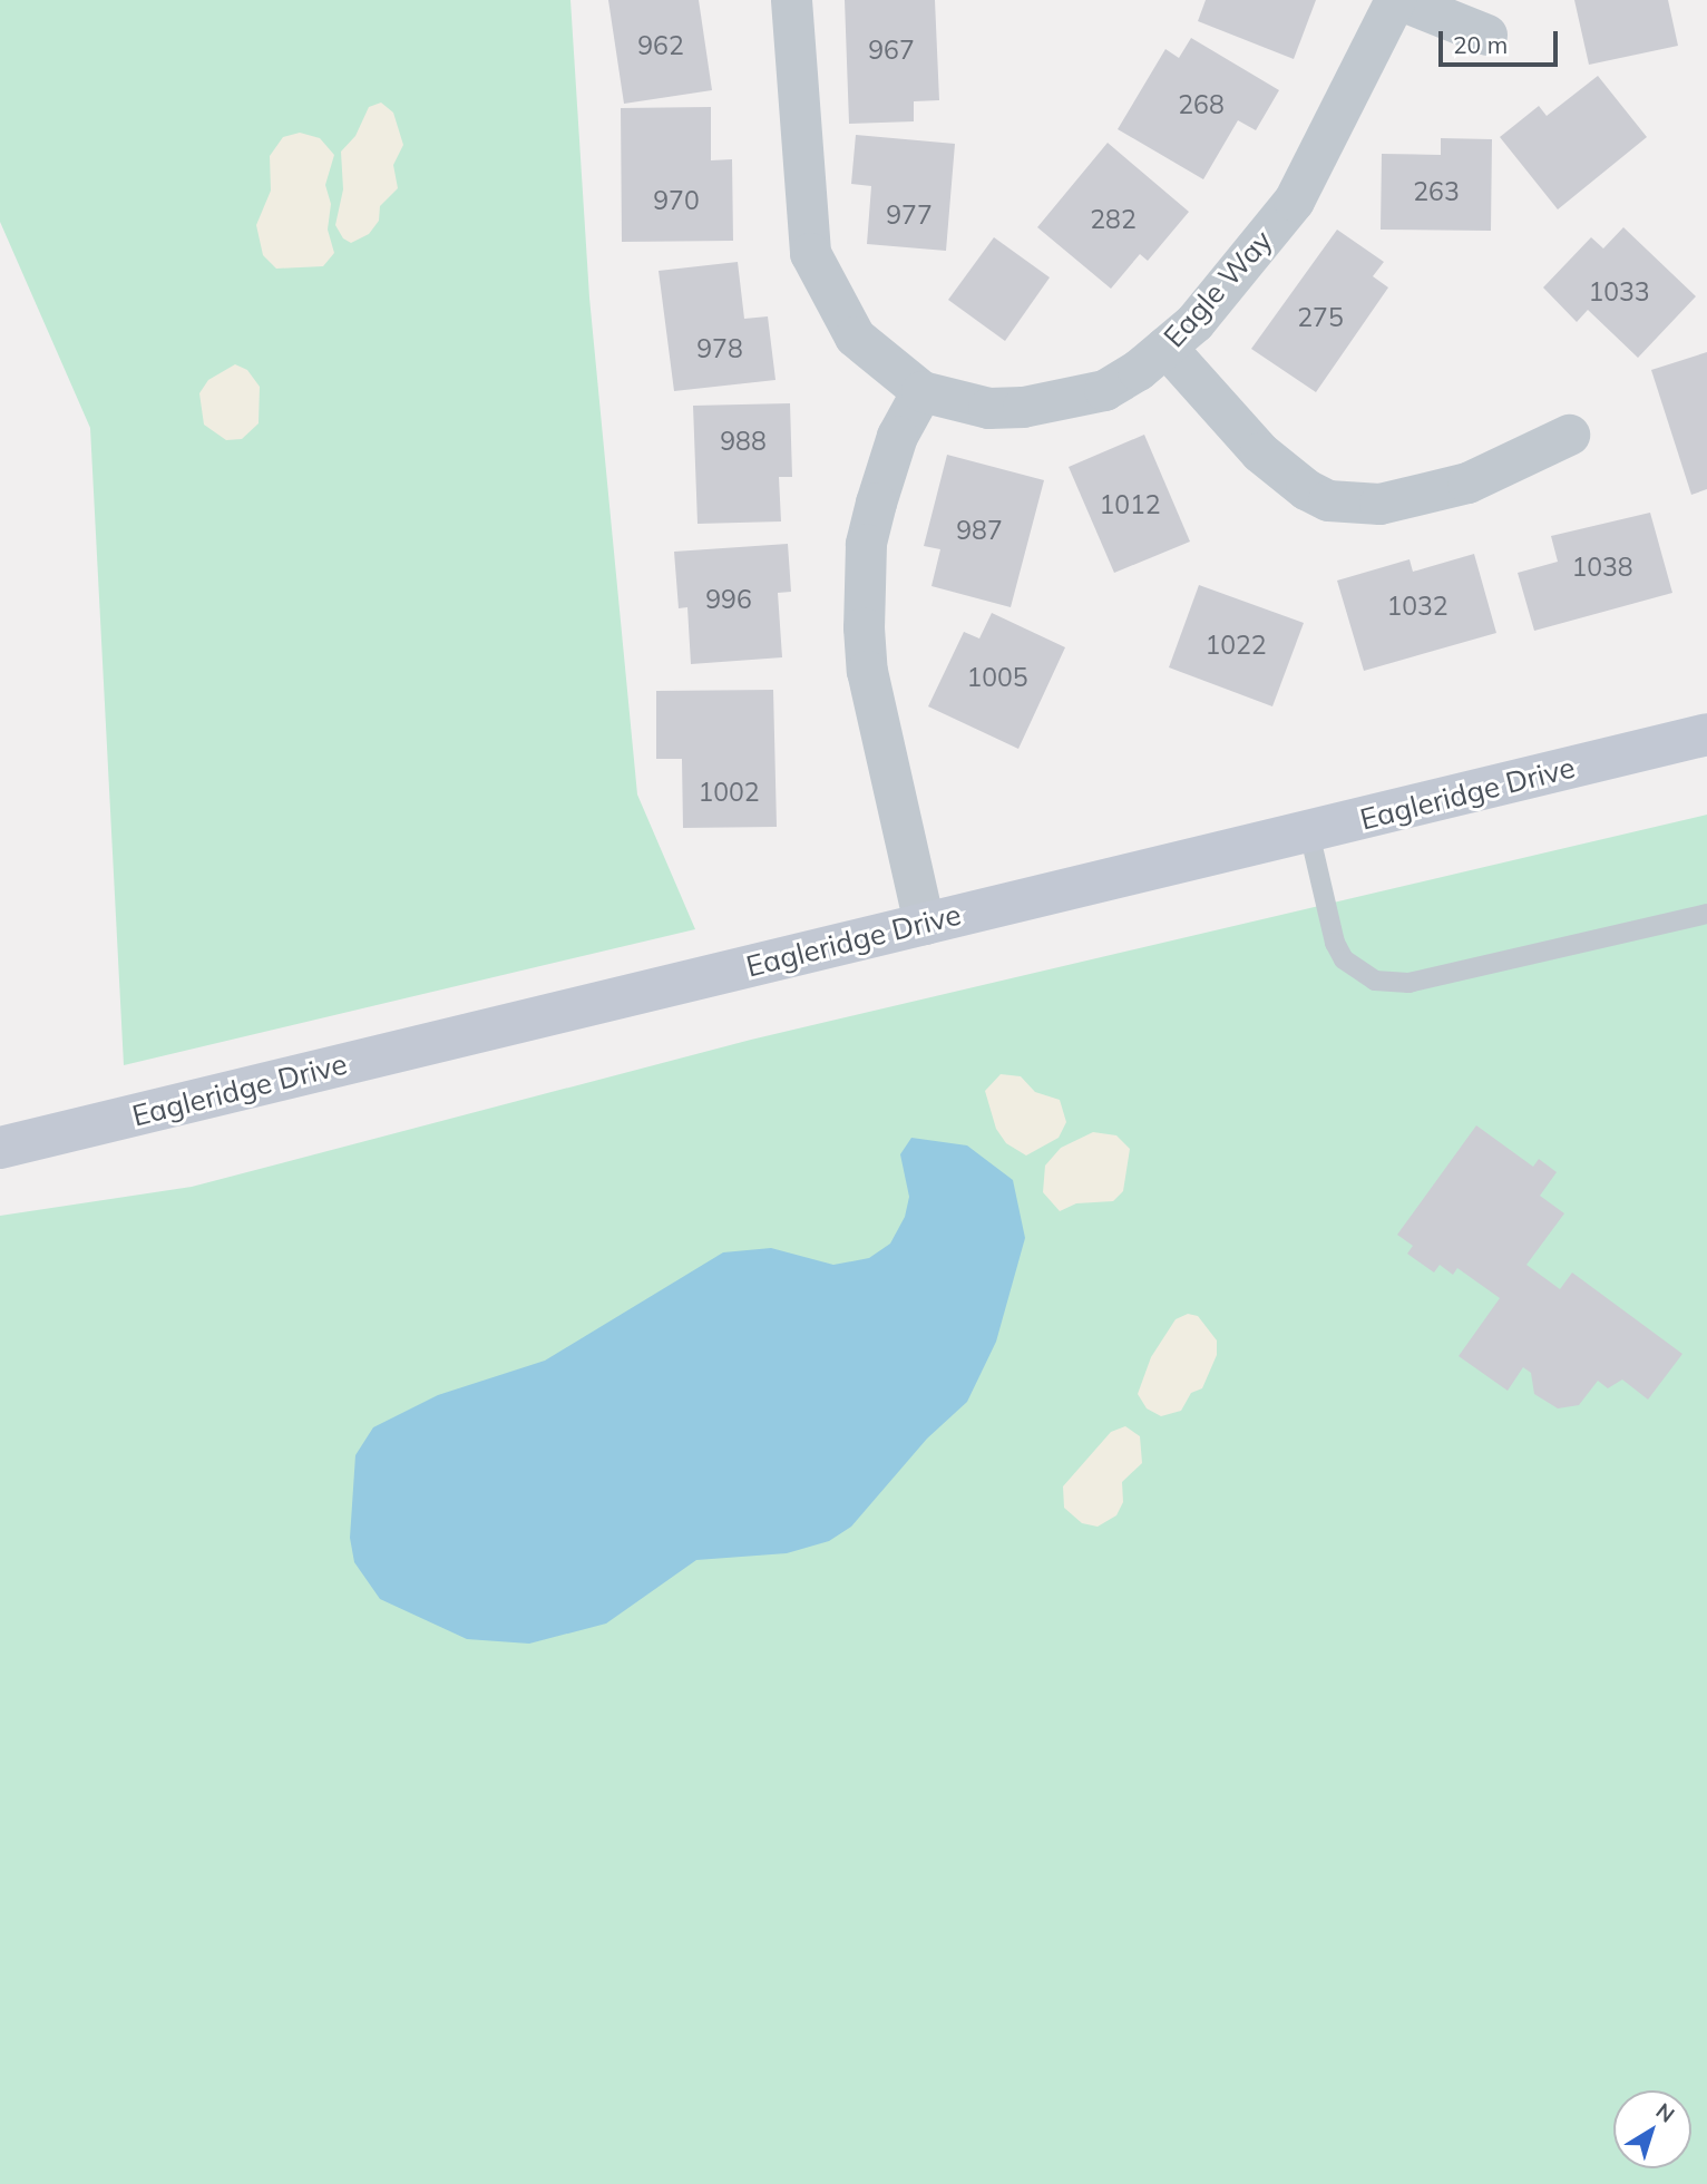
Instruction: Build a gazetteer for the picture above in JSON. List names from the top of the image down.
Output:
{
  "streets": {
    "main road": ["Eagleridge Drive"],
    "street": ["Eagle Way"]
  },
  "house_numbers": [
    "962",
    "967",
    "268",
    "263",
    "970",
    "977",
    "282",
    "1033",
    "275",
    "978",
    "988",
    "1012",
    "987",
    "1038",
    "996",
    "1032",
    "1022",
    "1005",
    "1002"
  ],
  "scale_bar": "20 m",
  "north": "top right"
}
